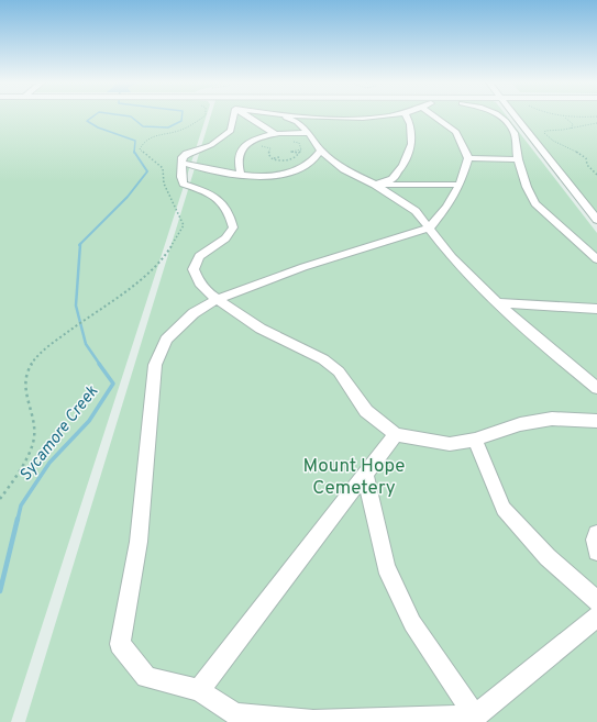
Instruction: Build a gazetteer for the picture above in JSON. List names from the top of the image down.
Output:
{
  "water": ["Sycamore Creek"],
  "parks": ["Mount Hope Cemetery"]
}
